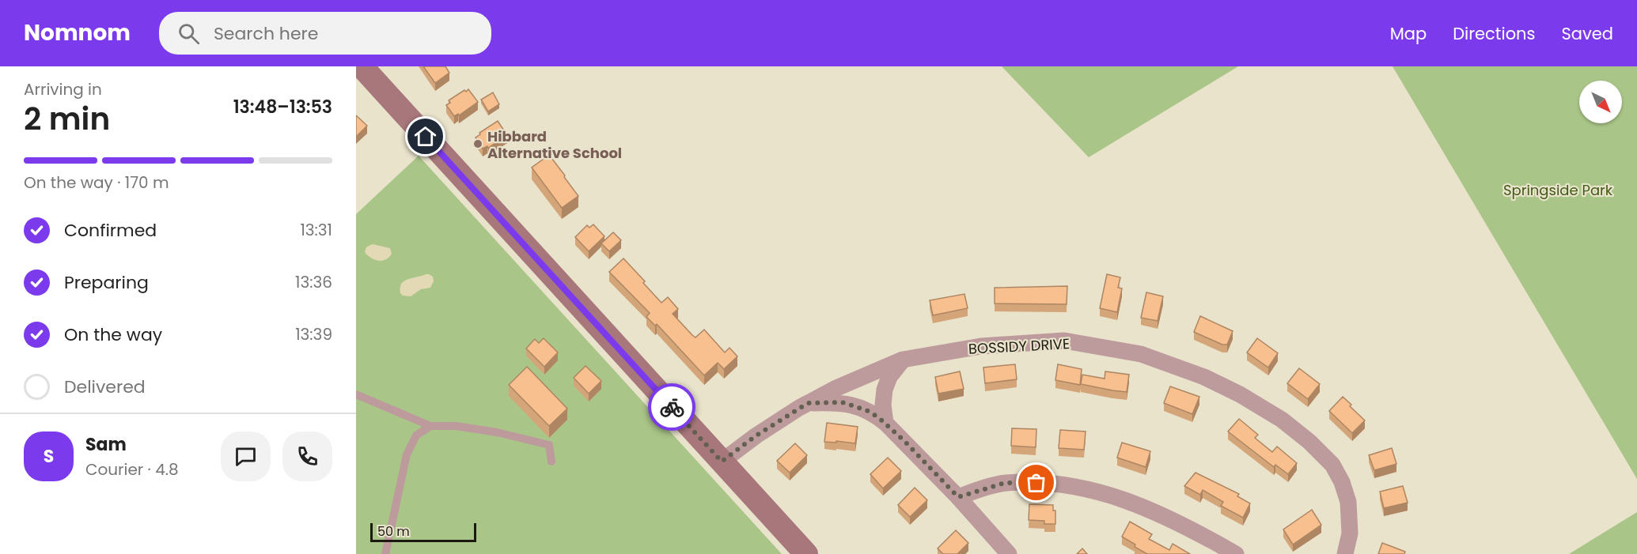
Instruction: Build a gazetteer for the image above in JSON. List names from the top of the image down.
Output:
{
  "streets": {
    "street": ["BOSSIDY DRIVE"]
  },
  "parks": ["Springside Park"],
  "places": ["Hibbard Alternative School"],
  "scale_bar": "50 m",
  "north": "bottom right",
  "page": {
    "header": "Nomnom",
    "search": "Search here",
    "nav": ["Map", "Directions", "Saved"],
    "heading": ["2 min", "Arriving in", "13:48–13:53"],
    "panel": ["Sam", "Courier · 4.8"],
    "bar": "On the way · 170 m",
    "list": [
      ["Confirmed", "13:31"],
      ["Preparing", "13:36"],
      ["On the way", "13:39"],
      "Delivered"
    ],
    "round": "S",
    "scale": "50 m"
  }
}
